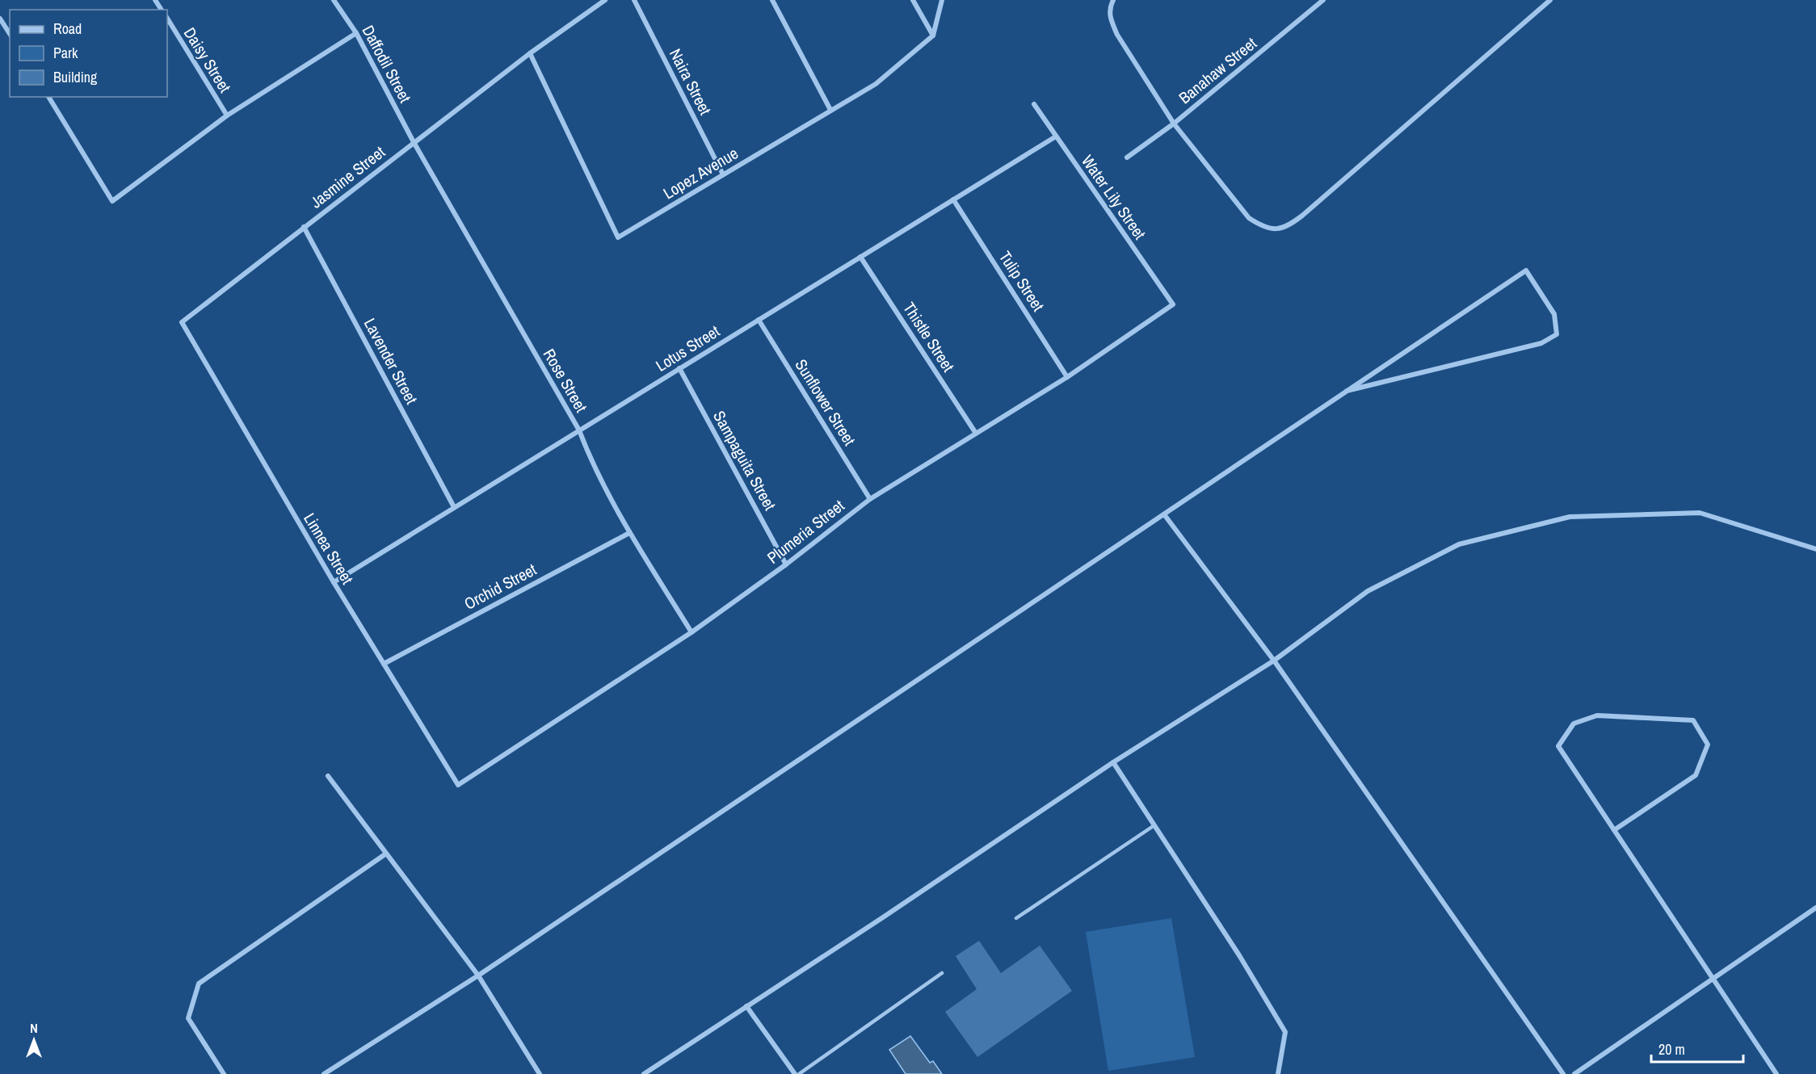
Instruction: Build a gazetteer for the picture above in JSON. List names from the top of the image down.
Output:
{
  "streets": {
    "street": [
      "Daisy Street",
      "Daffodil Street",
      "Banahaw Street",
      "Naira Street",
      "Lopez Avenue",
      "Jasmine Street",
      "Water Lily Street",
      "Tulip Street",
      "Thistle Street",
      "Lotus Street",
      "Lavender Street",
      "Rose Street",
      "Sunflower Street",
      "Sampaguita Street",
      "Plumeria Street",
      "Linnea Street",
      "Orchid Street"
    ]
  },
  "crossings": [
    ["Daffodil Street", "Jasmine Street"],
    ["Daffodil Street", "Rose Street"],
    ["Naira Street", "Lopez Avenue"],
    ["Lopez Avenue", "Jasmine Street"],
    ["Jasmine Street", "Lavender Street"],
    ["Jasmine Street", "Rose Street"],
    ["Jasmine Street", "Linnea Street"],
    ["Water Lily Street", "Lotus Street"],
    ["Water Lily Street", "Plumeria Street"],
    ["Tulip Street", "Lotus Street"],
    ["Tulip Street", "Plumeria Street"],
    ["Thistle Street", "Lotus Street"],
    ["Thistle Street", "Plumeria Street"],
    ["Lotus Street", "Lavender Street"],
    ["Lotus Street", "Rose Street"],
    ["Lotus Street", "Sunflower Street"],
    ["Lotus Street", "Sampaguita Street"],
    ["Lotus Street", "Linnea Street"],
    ["Rose Street", "Plumeria Street"],
    ["Rose Street", "Orchid Street"],
    ["Sunflower Street", "Plumeria Street"],
    ["Sampaguita Street", "Plumeria Street"],
    ["Plumeria Street", "Linnea Street"],
    ["Linnea Street", "Orchid Street"]
  ],
  "legend": ["Road", "Park", "Building"],
  "scale_bar": "20 m",
  "north": "top"
}
